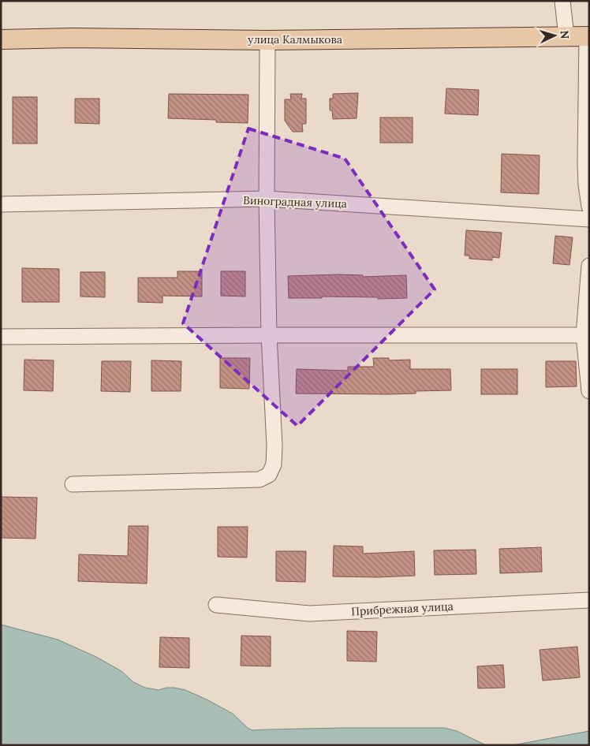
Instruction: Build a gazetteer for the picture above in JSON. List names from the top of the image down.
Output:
{
  "streets": {
    "main road": ["улица Калмыкова"],
    "street": ["Виноградная улица", "Прибрежная улица"]
  },
  "north": "right"
}
